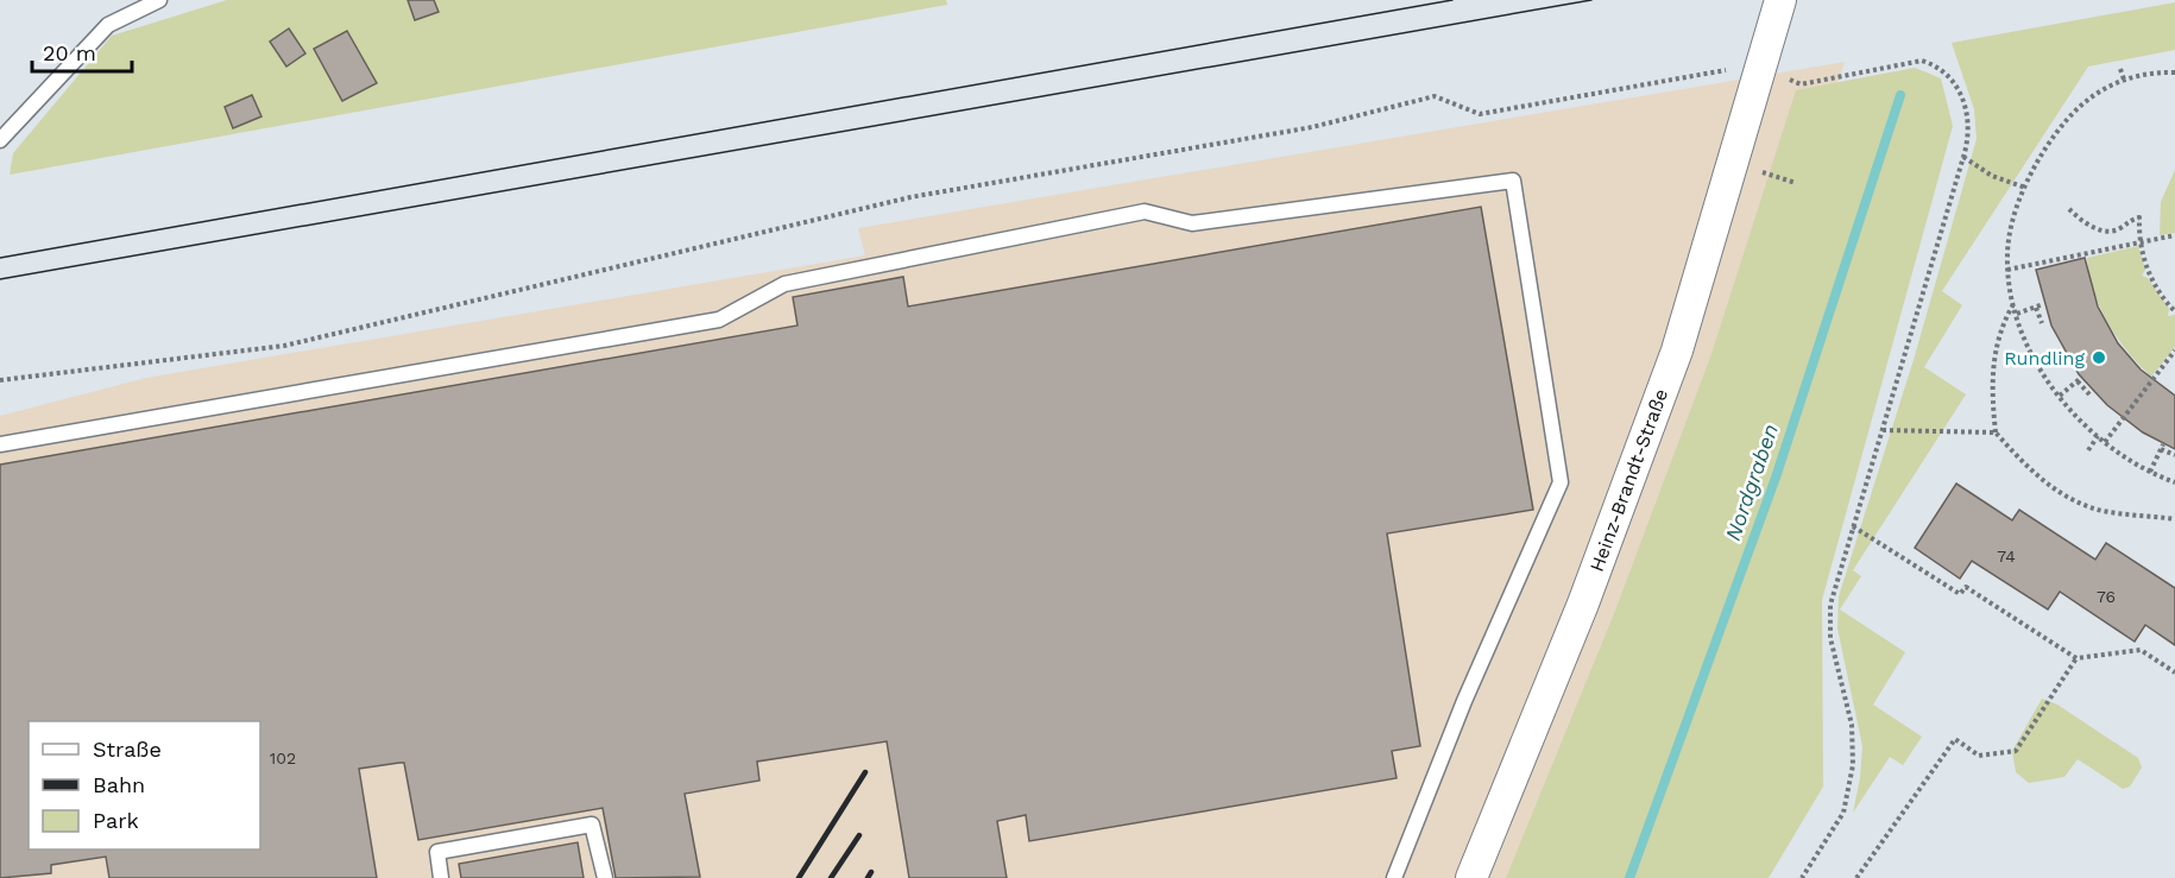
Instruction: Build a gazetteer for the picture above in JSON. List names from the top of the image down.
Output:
{
  "streets": {
    "street": ["Heinz-Brandt-Straße"]
  },
  "water": ["Nordgraben"],
  "places": ["Rundling"],
  "house_numbers": ["74", "76", "102"],
  "legend": ["Straße", "Bahn", "Park"],
  "scale_bar": "20 m"
}
